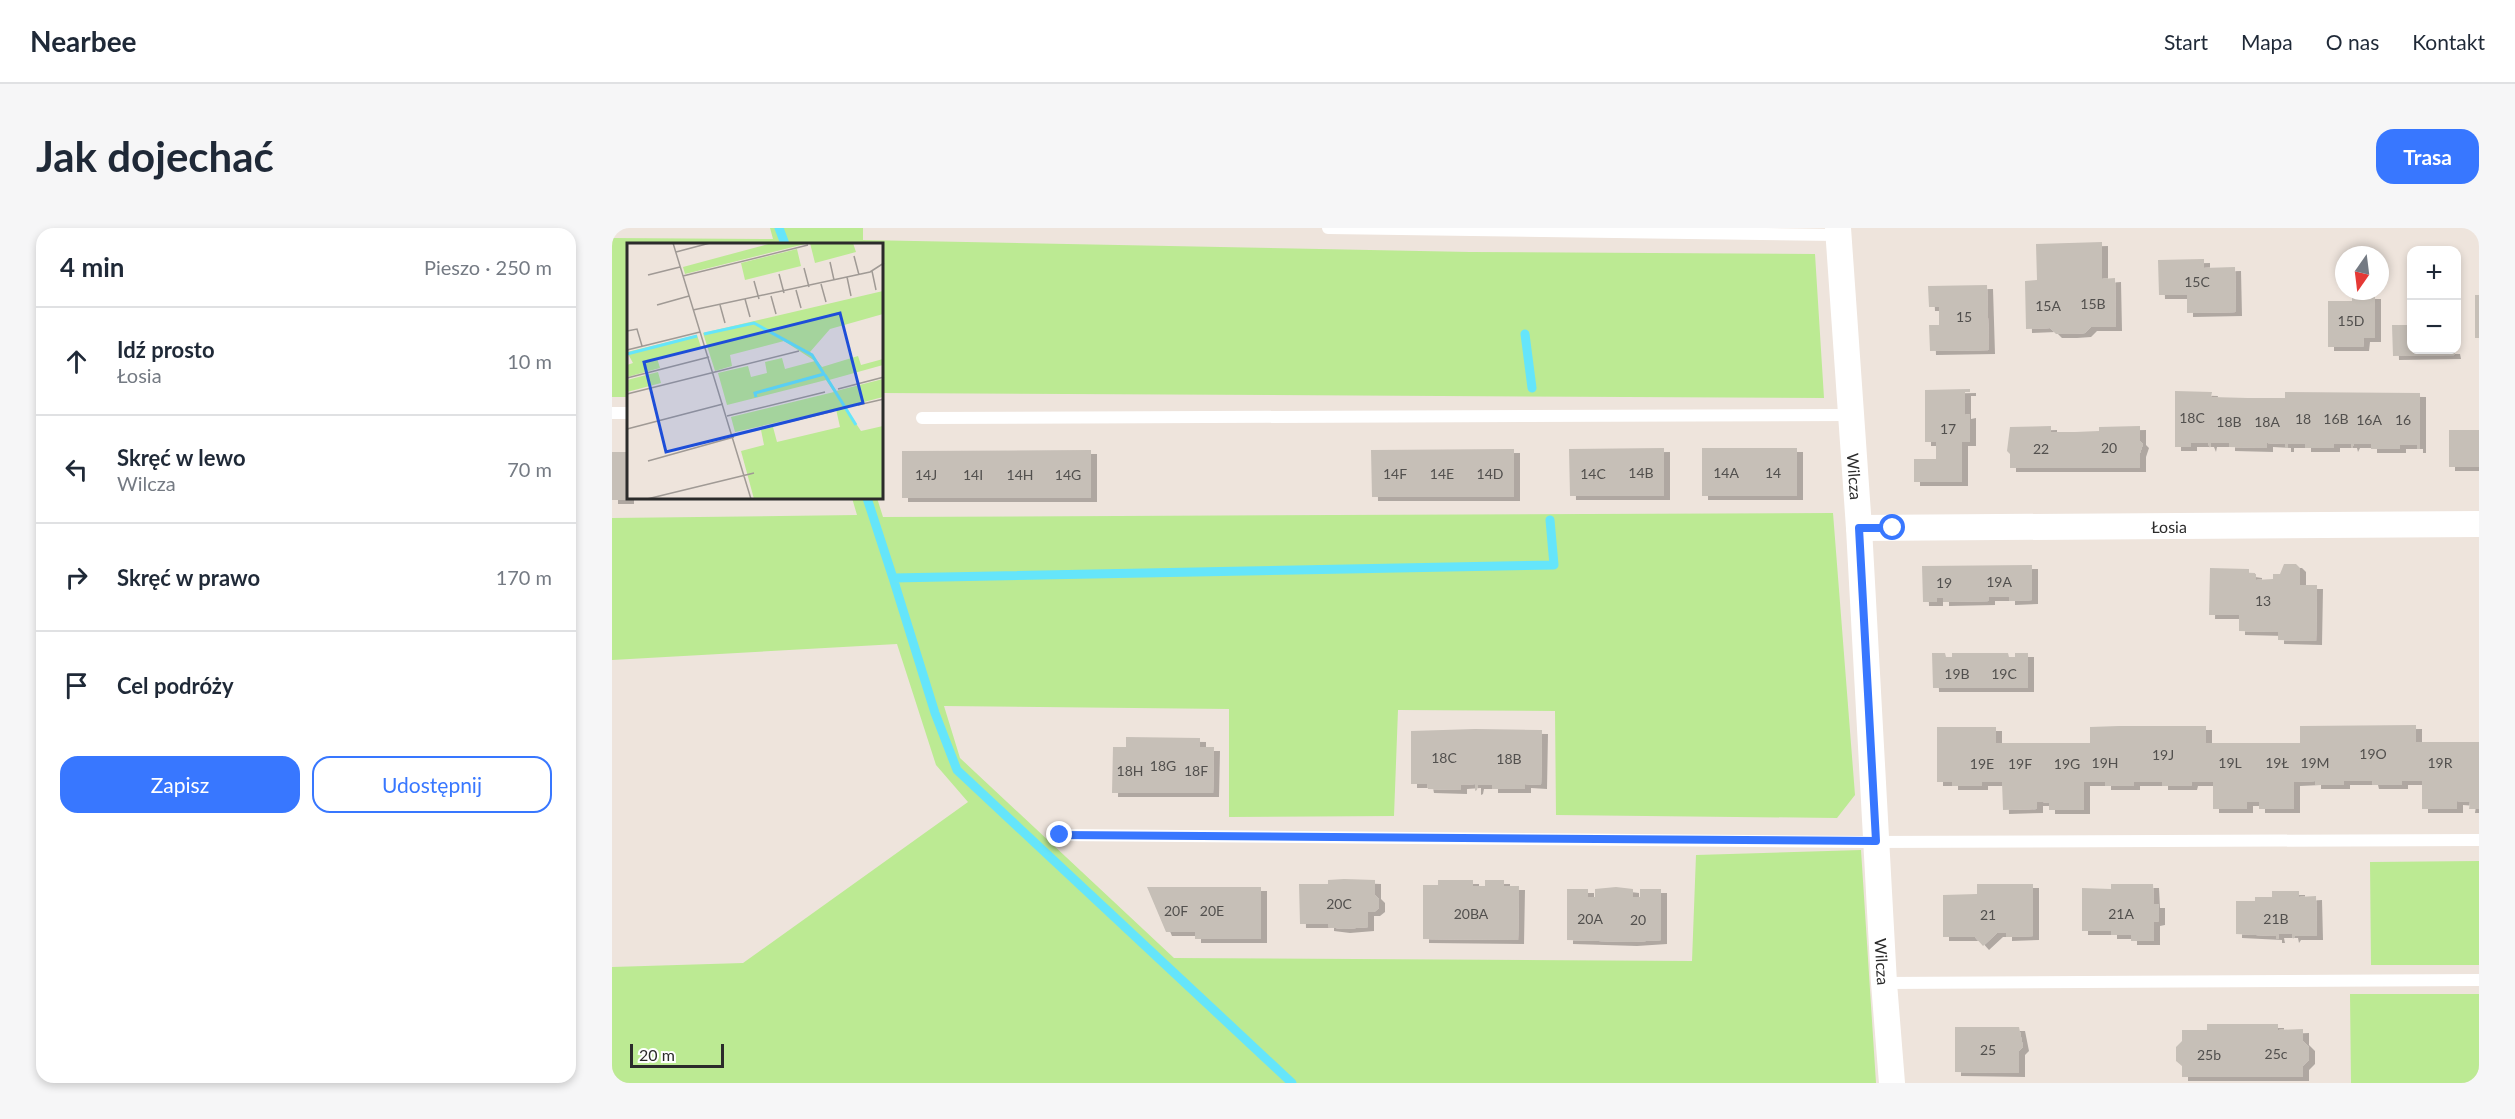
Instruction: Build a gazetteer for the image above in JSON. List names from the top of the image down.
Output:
{
  "streets": {
    "street": ["Wilcza", "Łosia"]
  },
  "crossings": [
    ["Wilcza", "Łosia"]
  ],
  "house_numbers": [
    "15C",
    "15B",
    "15A",
    "15",
    "15D",
    "18C",
    "18",
    "16B",
    "16A",
    "16",
    "18B",
    "18A",
    "17",
    "20",
    "22",
    "14B",
    "14A",
    "14",
    "14F",
    "14E",
    "14D",
    "14C",
    "14J",
    "14I",
    "14H",
    "14G",
    "19A",
    "19",
    "13",
    "19B",
    "19C",
    "19O",
    "19J",
    "18C",
    "18B",
    "19H",
    "19L",
    "19Ł",
    "19M",
    "19R",
    "19E",
    "19F",
    "19G",
    "18G",
    "18H",
    "18F",
    "20C",
    "20F",
    "20E",
    "20BA",
    "21A",
    "21",
    "20A",
    "21B",
    "20",
    "25",
    "25c",
    "25b"
  ],
  "scale_bar": "20 m",
  "north": "bottom",
  "page": {
    "header": "Nearbee",
    "nav": [
      "Start",
      "Mapa",
      "O nas",
      "Kontakt"
    ],
    "buttons": [
      "Trasa",
      ["Zapisz", "Udostępnij"]
    ],
    "title": "Jak dojechać",
    "heading": ["4 min", "Pieszo · 250 m"],
    "map_buttons": ["+", "−"],
    "list": [
      ["Idź prosto", "Łosia", "10 m"],
      ["Skręć w lewo", "Wilcza", "70 m"],
      ["Skręć w prawo", "170 m"],
      "Cel podróży"
    ],
    "scale": "20 m"
  }
}
